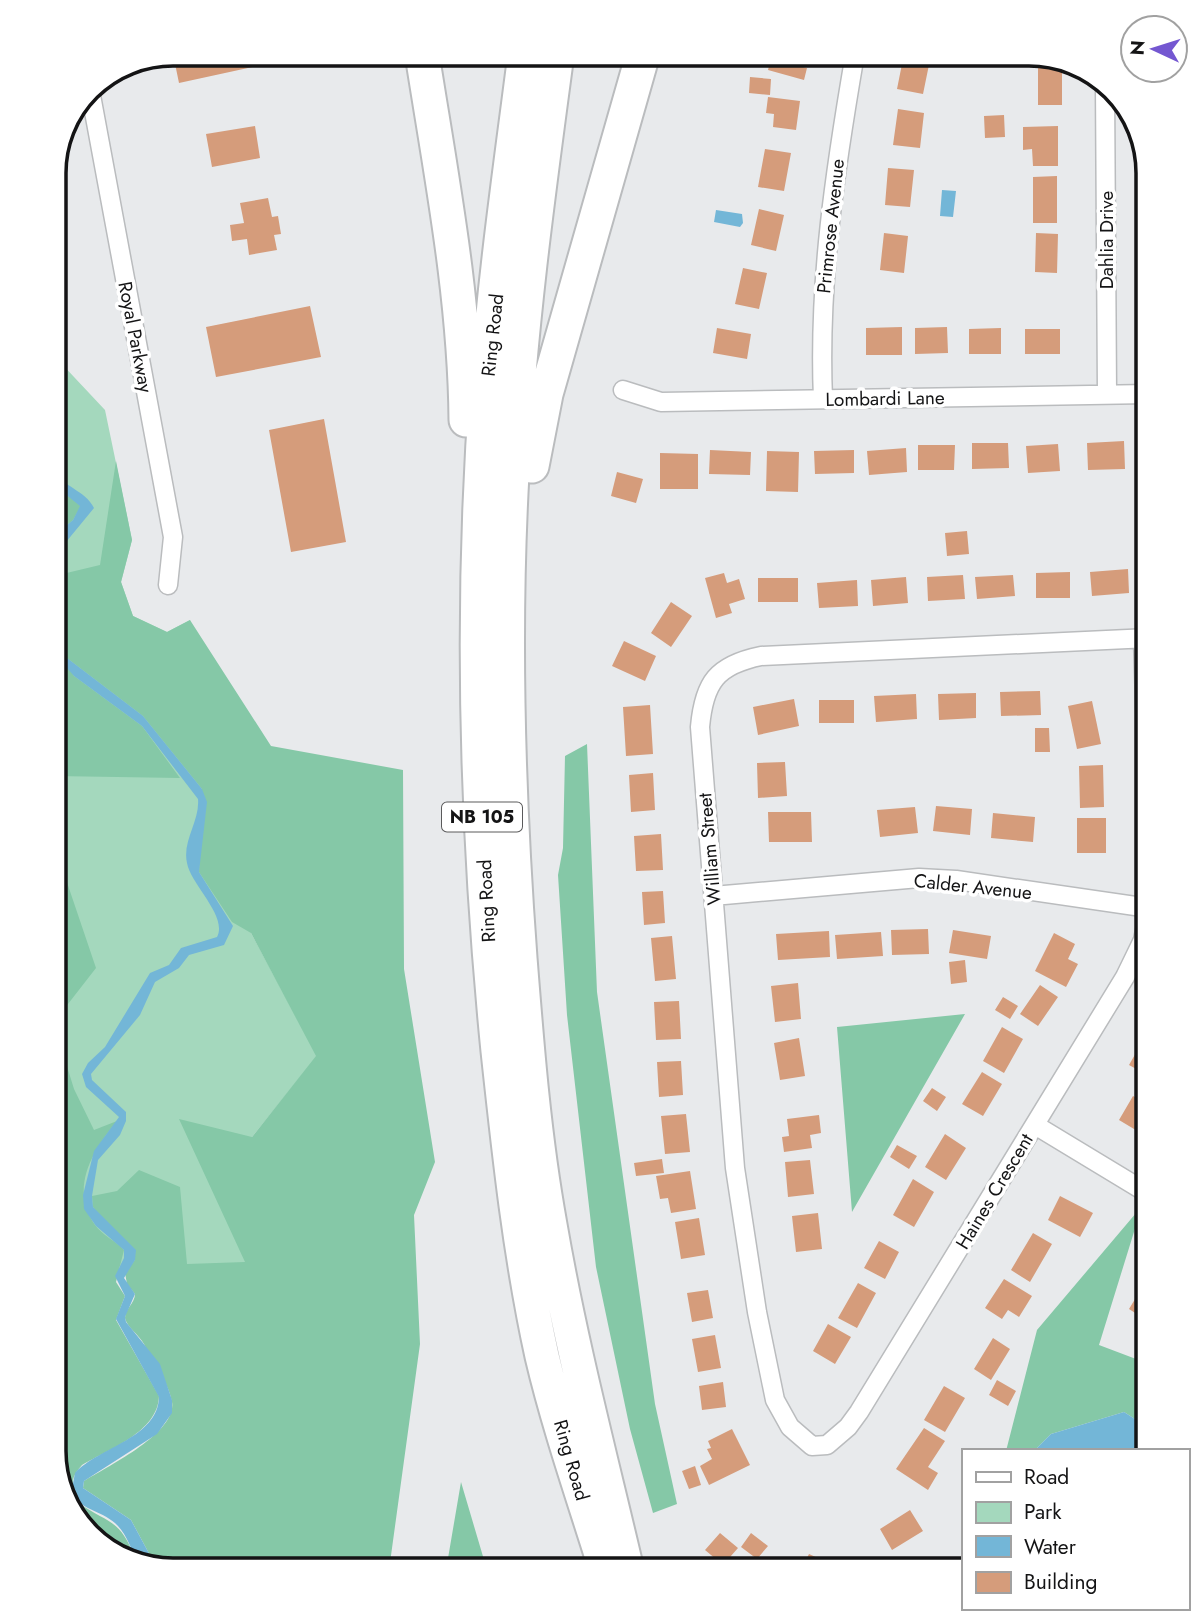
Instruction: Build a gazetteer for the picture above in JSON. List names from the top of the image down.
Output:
{
  "streets": {
    "highway": ["Ring Road", "NB 105"],
    "street": [
      "Primrose Avenue",
      "Dahlia Drive",
      "Royal Parkway",
      "Lombardi Lane",
      "William Street",
      "Calder Avenue",
      "Haines Crescent"
    ]
  },
  "crossings": [
    ["Primrose Avenue", "Lombardi Lane"],
    ["Dahlia Drive", "Lombardi Lane"],
    ["William Street", "Calder Avenue"],
    ["William Street", "Haines Crescent"]
  ],
  "legend": [
    "Road",
    "Park",
    "Water",
    "Building"
  ],
  "north": "left"
}
